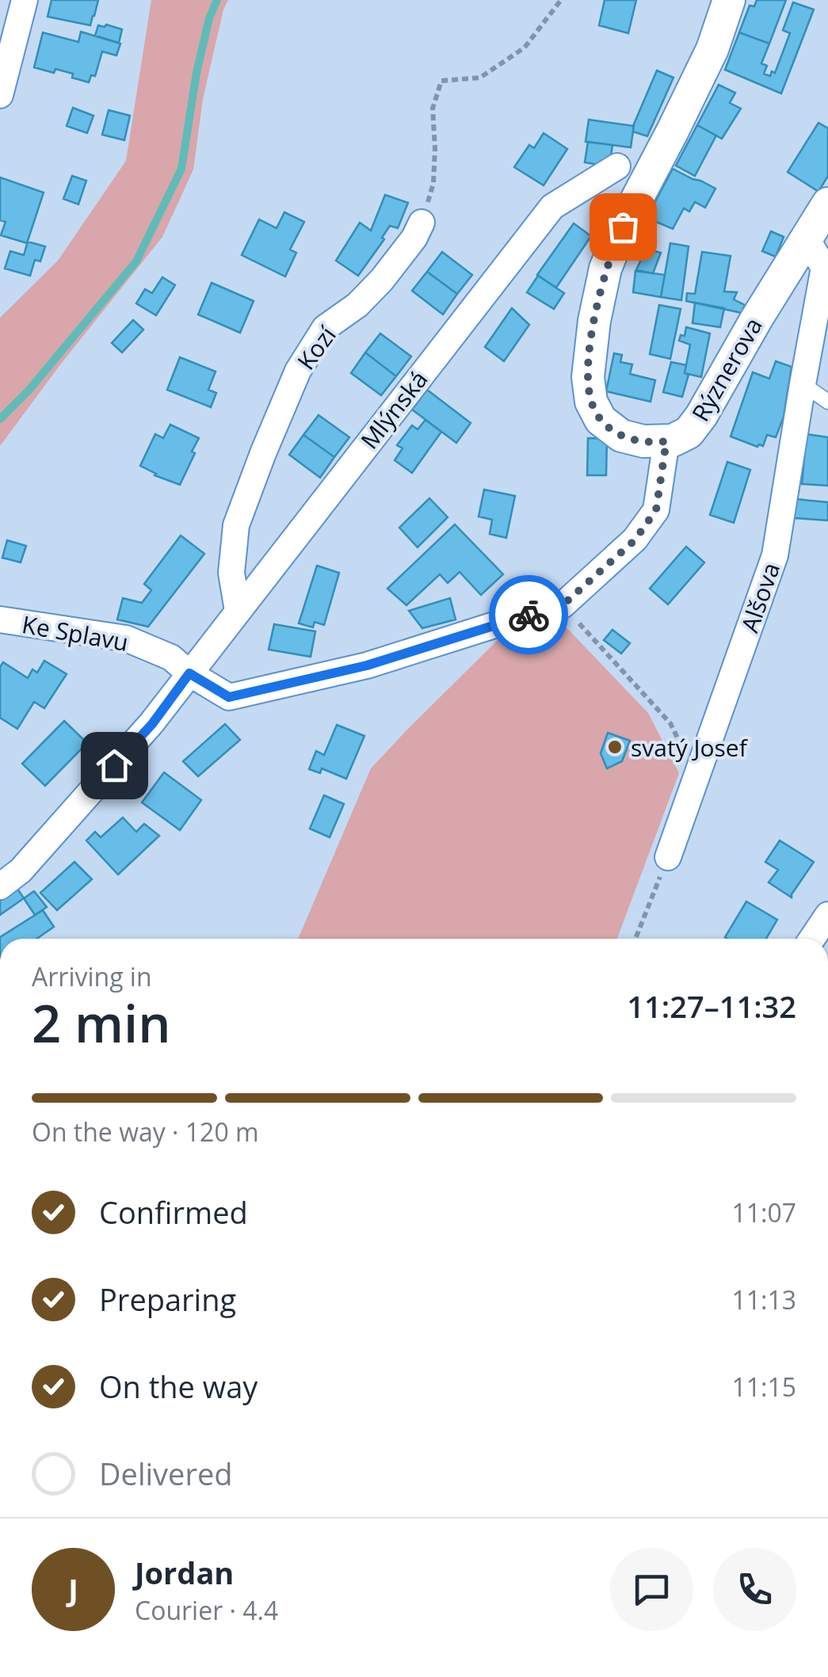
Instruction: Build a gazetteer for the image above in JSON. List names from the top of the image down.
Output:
{
  "streets": {
    "street": [
      "Kozí",
      "Rýznerova",
      "Mlýnská",
      "Alšova",
      "Ke Splavu"
    ]
  },
  "crossings": [
    ["Kozí", "Mlýnská"],
    ["Rýznerova", "Alšova"],
    ["Mlýnská", "Ke Splavu"]
  ],
  "places": ["svatý Josef"],
  "page": {
    "heading": ["2 min", "Arriving in", "11:27–11:32"],
    "panel": ["Jordan", "Courier · 4.4"],
    "bar": "On the way · 120 m",
    "list": [
      ["Confirmed", "11:07"],
      ["Preparing", "11:13"],
      ["On the way", "11:15"],
      "Delivered"
    ],
    "round": "J"
  }
}
